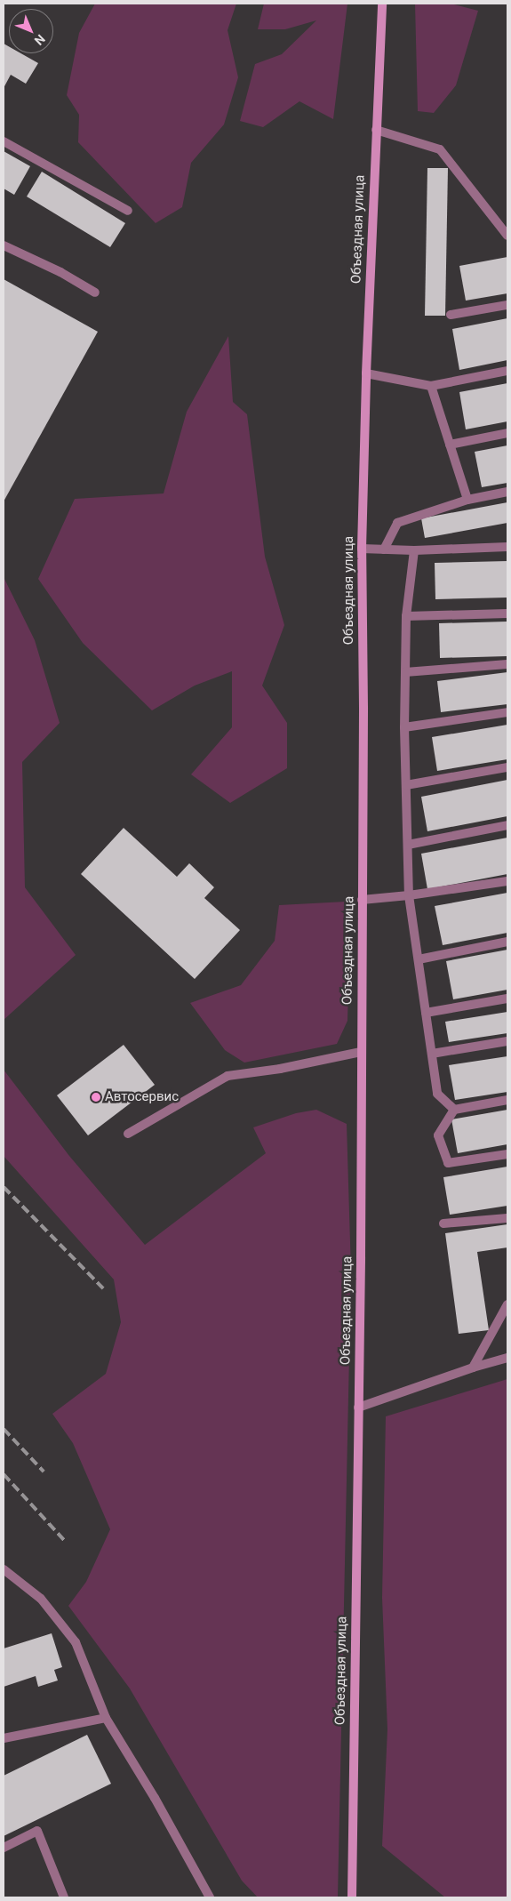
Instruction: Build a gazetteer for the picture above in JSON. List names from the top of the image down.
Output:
{
  "streets": {
    "main road": ["Объездная улица"]
  },
  "places": ["Автосервис"],
  "north": "bottom right"
}
